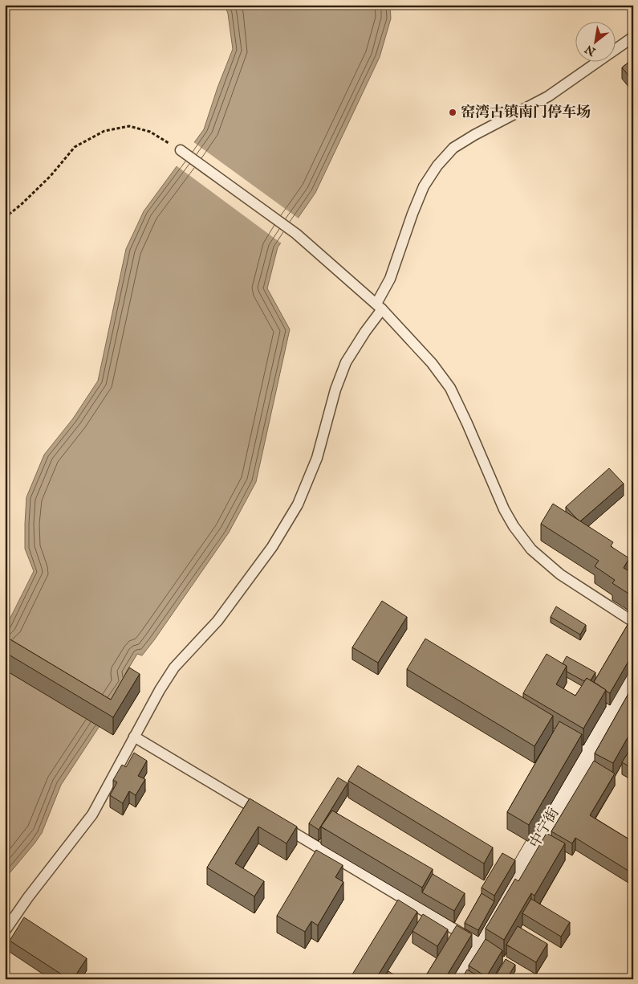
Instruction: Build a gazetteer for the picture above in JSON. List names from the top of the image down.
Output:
{
  "streets": {
    "street": ["中宁街"]
  },
  "places": ["窑湾古镇南门停车场"],
  "north": "bottom left"
}
